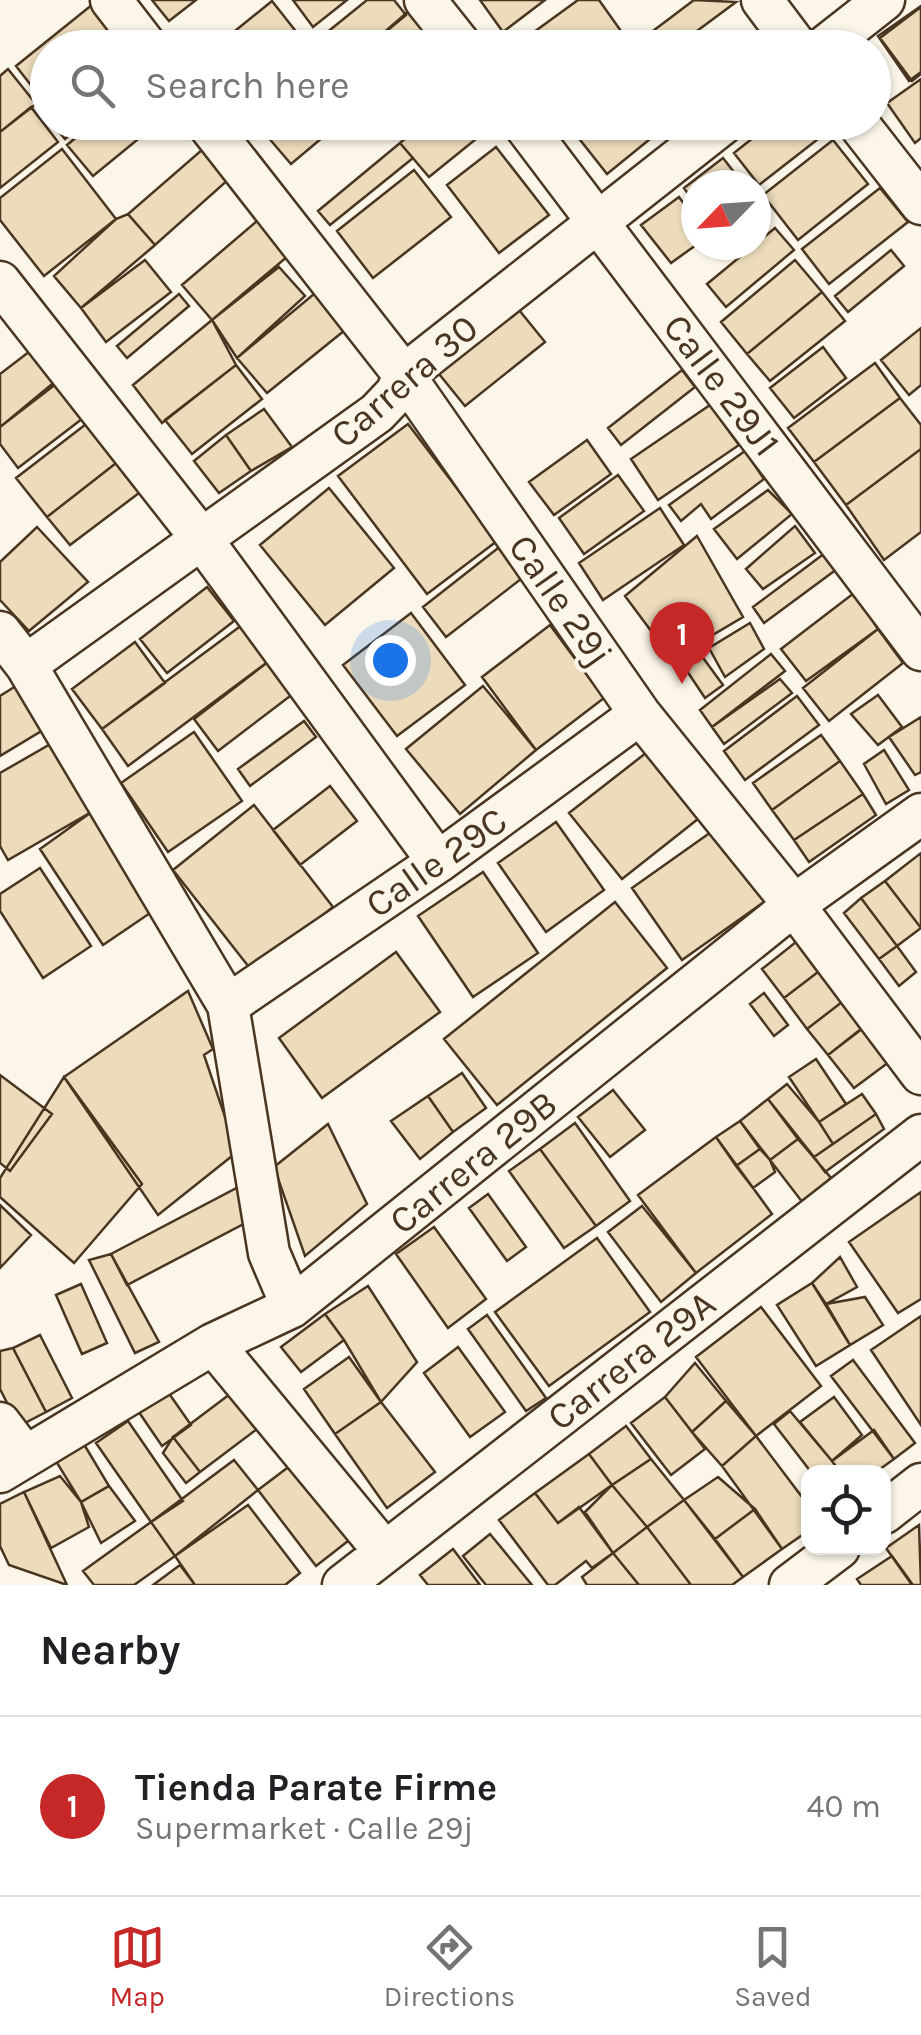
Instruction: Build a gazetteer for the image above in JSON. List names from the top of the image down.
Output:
{
  "streets": {
    "street": [
      "Carrera 30",
      "Calle 29J1",
      "Calle 29j",
      "Calle 29C",
      "Carrera 29B",
      "Carrera 29A"
    ]
  },
  "crossings": [
    ["Carrera 30", "Calle 29J1"],
    ["Carrera 30", "Calle 29j"],
    ["Calle 29j", "Calle 29C"],
    ["Calle 29j", "Carrera 29B"]
  ],
  "north": "bottom left",
  "page": {
    "search": "Search here",
    "pins": "1",
    "heading": "Nearby",
    "list": [
      {
        "mark": "1",
        "name": "Tienda Parate Firme",
        "note": "Supermarket · Calle 29j",
        "value": "40 m"
      }
    ],
    "nav": ["Map", "Directions", "Saved"]
  }
}
